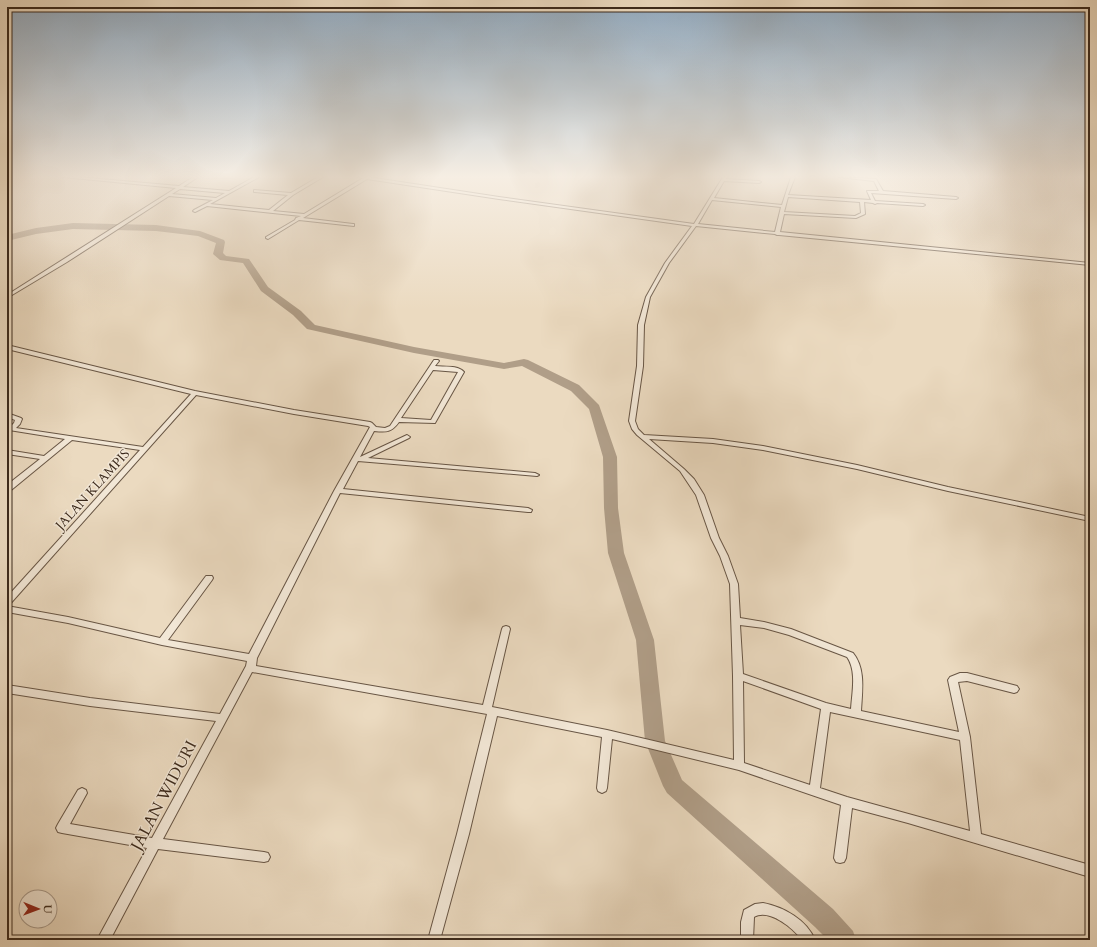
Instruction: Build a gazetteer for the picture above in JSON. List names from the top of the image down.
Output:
{
  "streets": {
    "street": ["JALAN KLAMPIS", "JALAN WIDURI"]
  },
  "north": "right"
}
